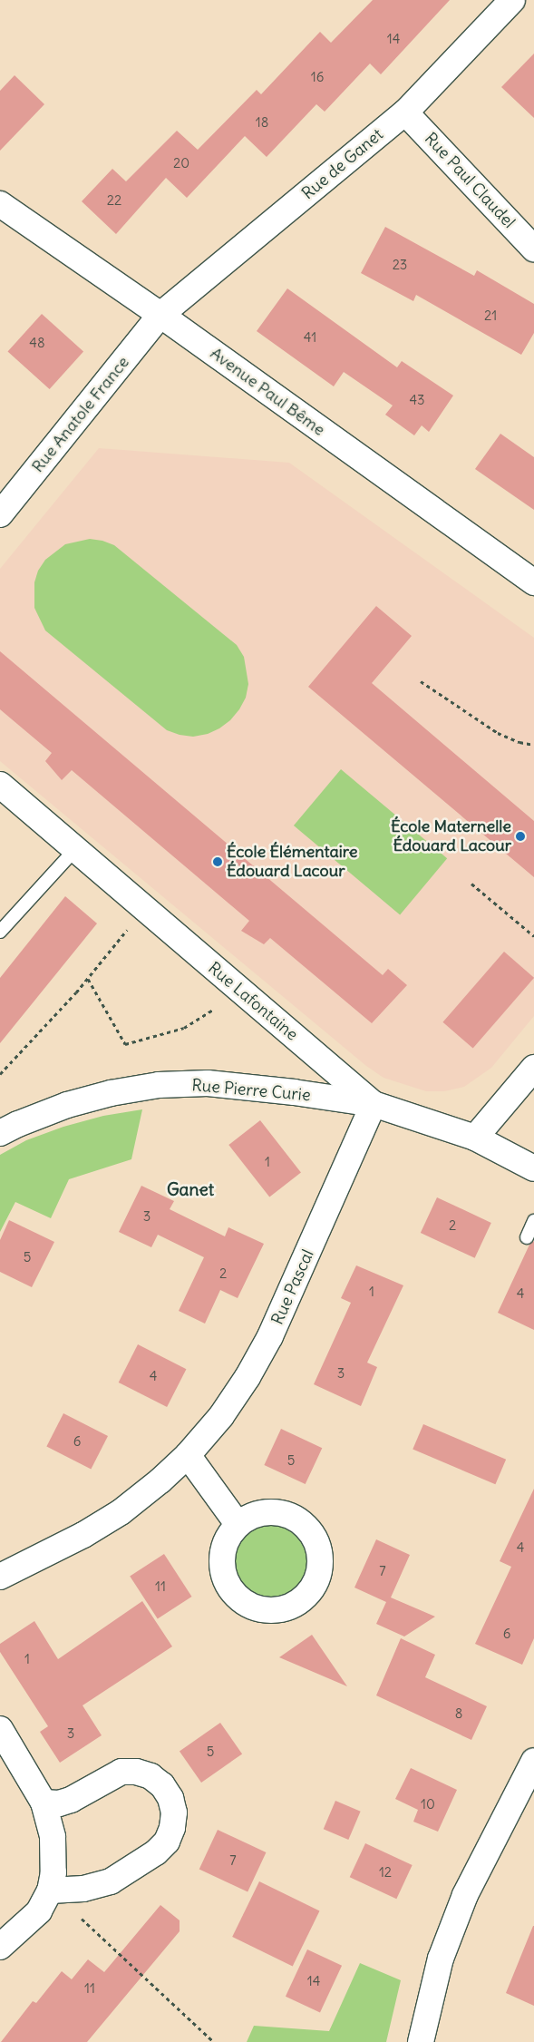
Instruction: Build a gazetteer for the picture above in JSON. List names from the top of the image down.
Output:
{
  "streets": {
    "street": [
      "Rue de Ganet",
      "Rue Paul Claudel",
      "Avenue Paul Bême",
      "Rue Anatole France",
      "Rue Lafontaine",
      "Rue Pierre Curie",
      "Rue Pascal"
    ]
  },
  "crossings": [
    ["Rue de Ganet", "Rue Paul Claudel"],
    ["Rue de Ganet", "Avenue Paul Bême"],
    ["Rue de Ganet", "Rue Anatole France"],
    ["Avenue Paul Bême", "Rue Anatole France"],
    ["Rue Lafontaine", "Rue Pierre Curie"],
    ["Rue Lafontaine", "Rue Pascal"],
    ["Rue Pierre Curie", "Rue Pascal"]
  ],
  "districts": ["Ganet"],
  "places": ["École Maternelle Édouard Lacour", "École Élémentaire Édouard Lacour"],
  "house_numbers": [
    "14",
    "16",
    "18",
    "20",
    "22",
    "23",
    "21",
    "41",
    "48",
    "43",
    "1",
    "3",
    "2",
    "5",
    "2",
    "1",
    "4",
    "3",
    "4",
    "6",
    "5",
    "4",
    "7",
    "11",
    "6",
    "1",
    "8",
    "3",
    "5",
    "10",
    "7",
    "12",
    "14",
    "11"
  ]
}
